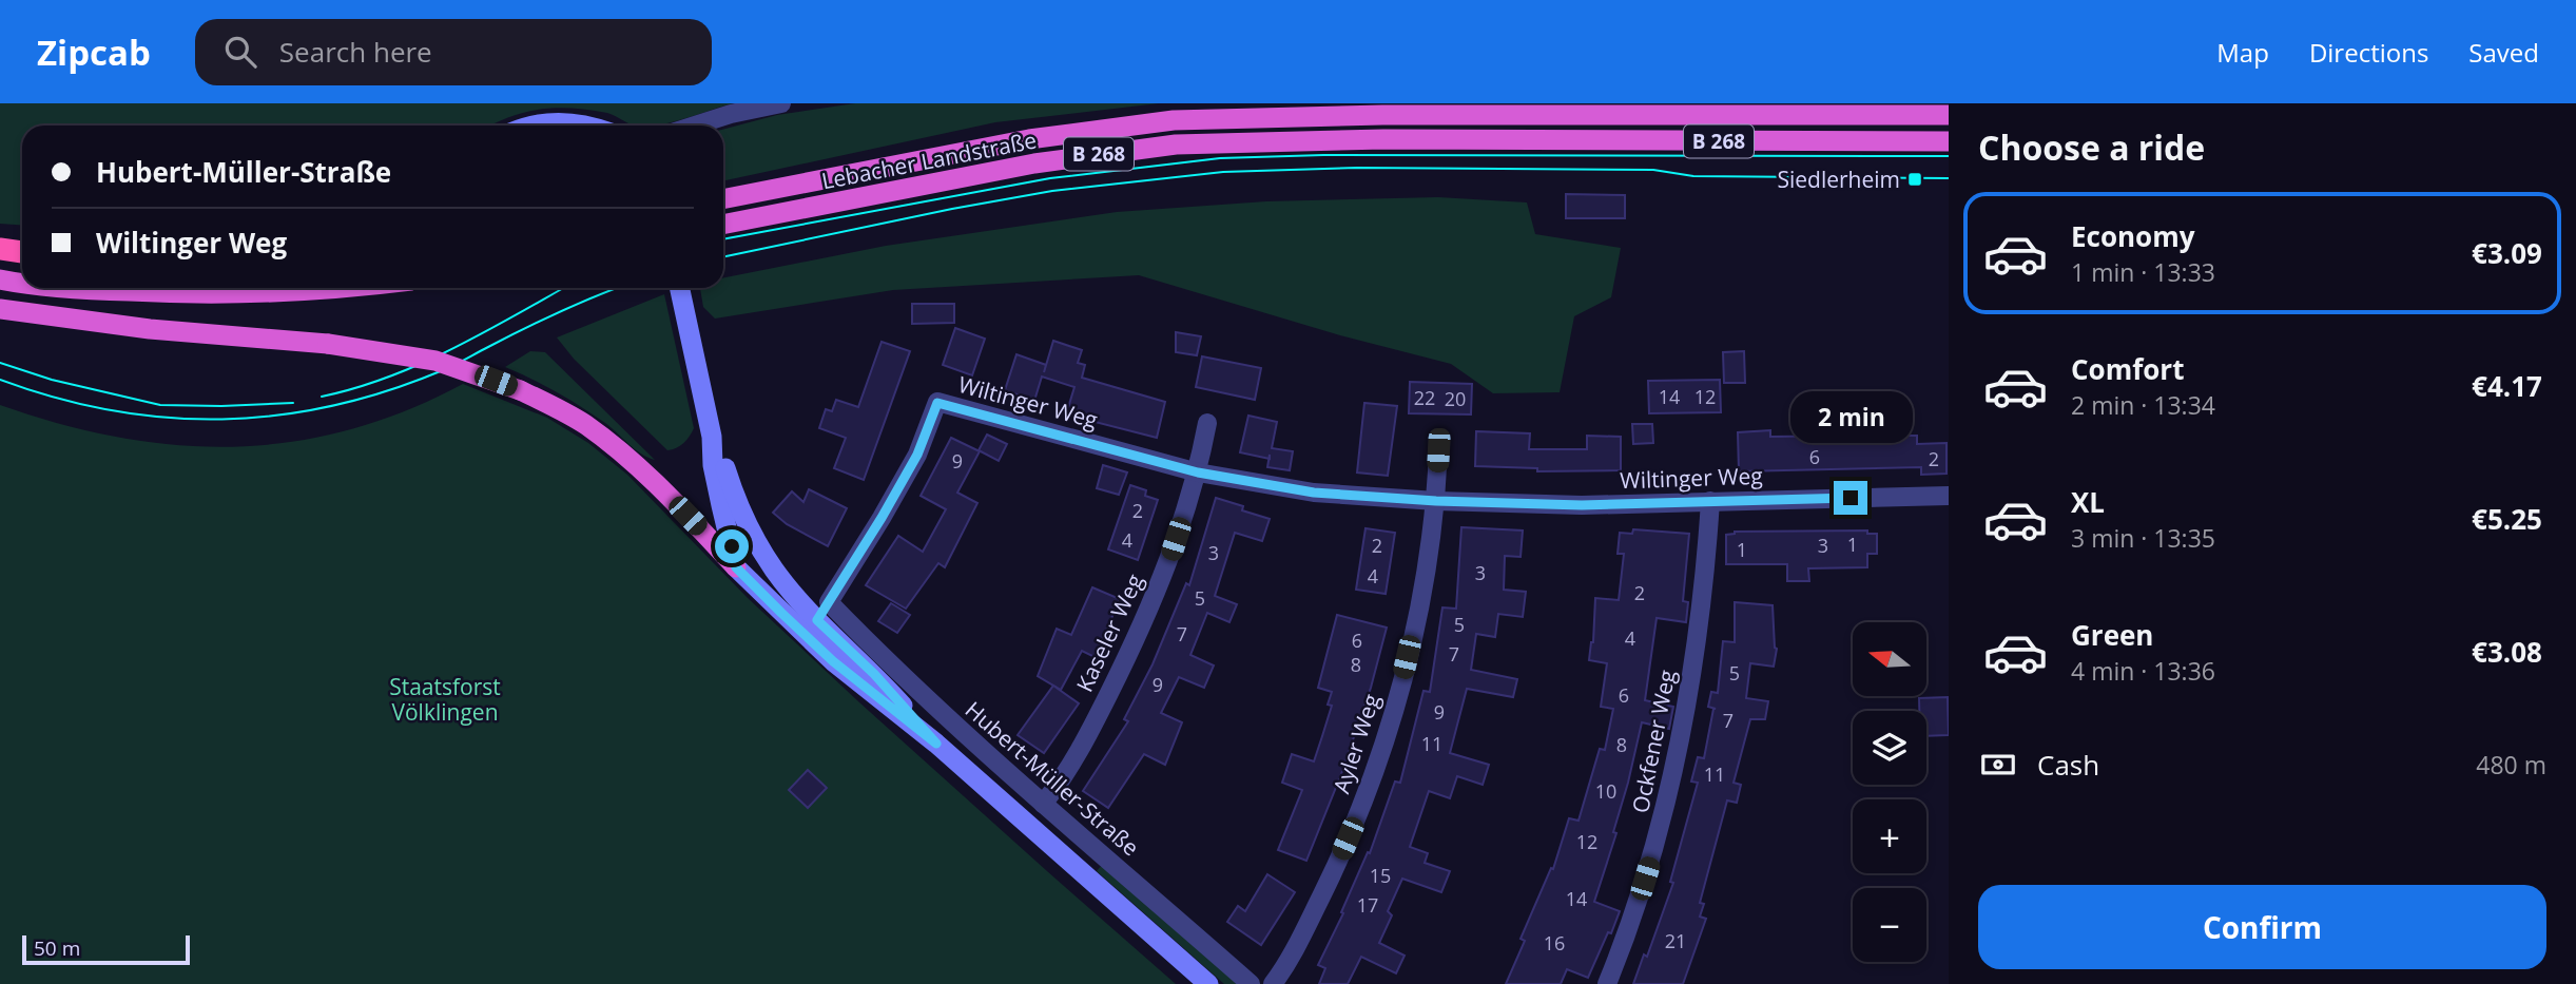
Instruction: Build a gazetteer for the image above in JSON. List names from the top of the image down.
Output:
{
  "streets": {
    "highway": ["B 268", "Lebacher Landstraße"],
    "street": [
      "Wiltinger Weg",
      "Kaseler Weg",
      "Ockfener Weg",
      "Ayler Weg",
      "Hubert-Müller-Straße"
    ]
  },
  "crossings": [
    ["Wiltinger Weg", "Kaseler Weg"],
    ["Wiltinger Weg", "Ockfener Weg"],
    ["Wiltinger Weg", "Ayler Weg"],
    ["Wiltinger Weg", "Hubert-Müller-Straße"],
    ["Kaseler Weg", "Hubert-Müller-Straße"]
  ],
  "parks": ["Staatsforst Völklingen"],
  "places": {
    "transit": ["Siedlerheim"]
  },
  "house_numbers": [
    "14",
    "12",
    "22",
    "20",
    "6",
    "2",
    "9",
    "2",
    "4",
    "1",
    "2",
    "3",
    "1",
    "3",
    "3",
    "4",
    "2",
    "5",
    "5",
    "7",
    "4",
    "6",
    "7",
    "8",
    "5",
    "9",
    "6",
    "9",
    "7",
    "11",
    "8",
    "11",
    "10",
    "12",
    "15",
    "14",
    "17",
    "21",
    "16"
  ],
  "scale_bar": "50 m",
  "north": "left",
  "page": {
    "header": "Zipcab",
    "search": "Search here",
    "nav": ["Map", "Directions", "Saved"],
    "heading": "Choose a ride",
    "banner": ["Hubert-Müller-Straße", "Wiltinger Weg"],
    "list": [
      {
        "name": "Economy",
        "note": "1 min · 13:33",
        "value": "€3.09"
      },
      {
        "name": "Comfort",
        "note": "2 min · 13:34",
        "value": "€4.17"
      },
      {
        "name": "XL",
        "note": "3 min · 13:35",
        "value": "€5.25"
      },
      {
        "name": "Green",
        "note": "4 min · 13:36",
        "value": "€3.08"
      }
    ],
    "bubble": "2 min",
    "map_buttons": ["+", "−"],
    "pay": ["Cash", "480 m"],
    "buttons": "Confirm",
    "scale": "50 m"
  }
}
